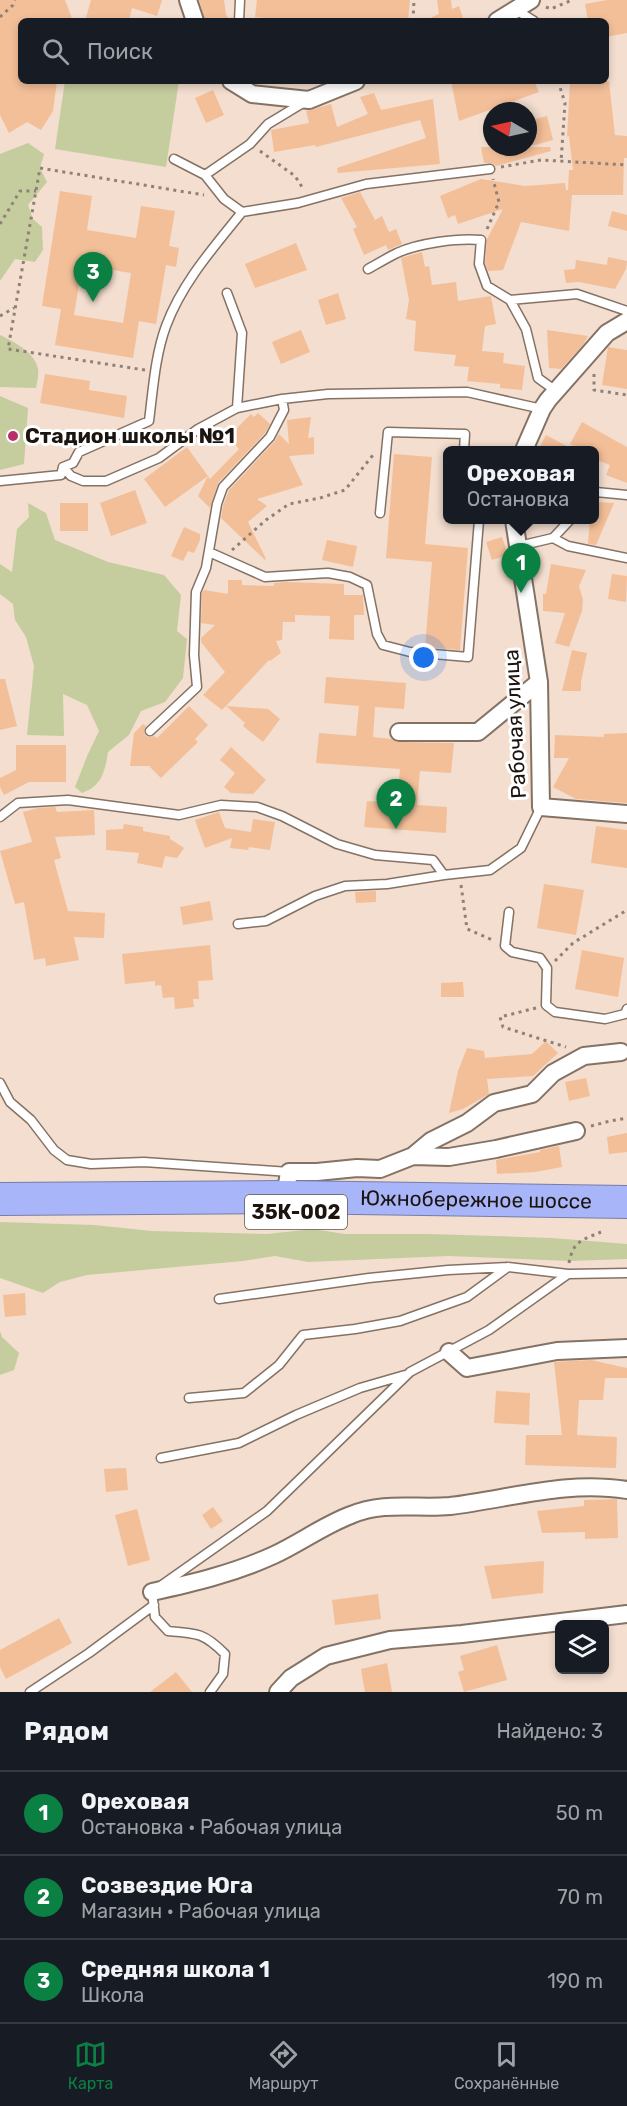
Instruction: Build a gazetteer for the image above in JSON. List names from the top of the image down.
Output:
{
  "streets": {
    "highway": ["Южнобережное шоссе", "35К-002"],
    "street": ["Рабочая улица"]
  },
  "places": ["Стадион школы №1"],
  "north": "left",
  "page": {
    "search": "Поиск",
    "pins": ["3", "1", "2"],
    "popup": ["Ореховая", "Остановка"],
    "heading": ["Рядом", "Найдено: 3"],
    "list": [
      {
        "mark": "1",
        "name": "Ореховая",
        "note": "Остановка · Рабочая улица",
        "value": "50 m"
      },
      {
        "mark": "2",
        "name": "Созвездие Юга",
        "note": "Магазин · Рабочая улица",
        "value": "70 m"
      },
      {
        "mark": "3",
        "name": "Средняя школа 1",
        "note": "Школа",
        "value": "190 m"
      }
    ],
    "nav": ["Карта", "Маршрут", "Сохранённые"]
  }
}
